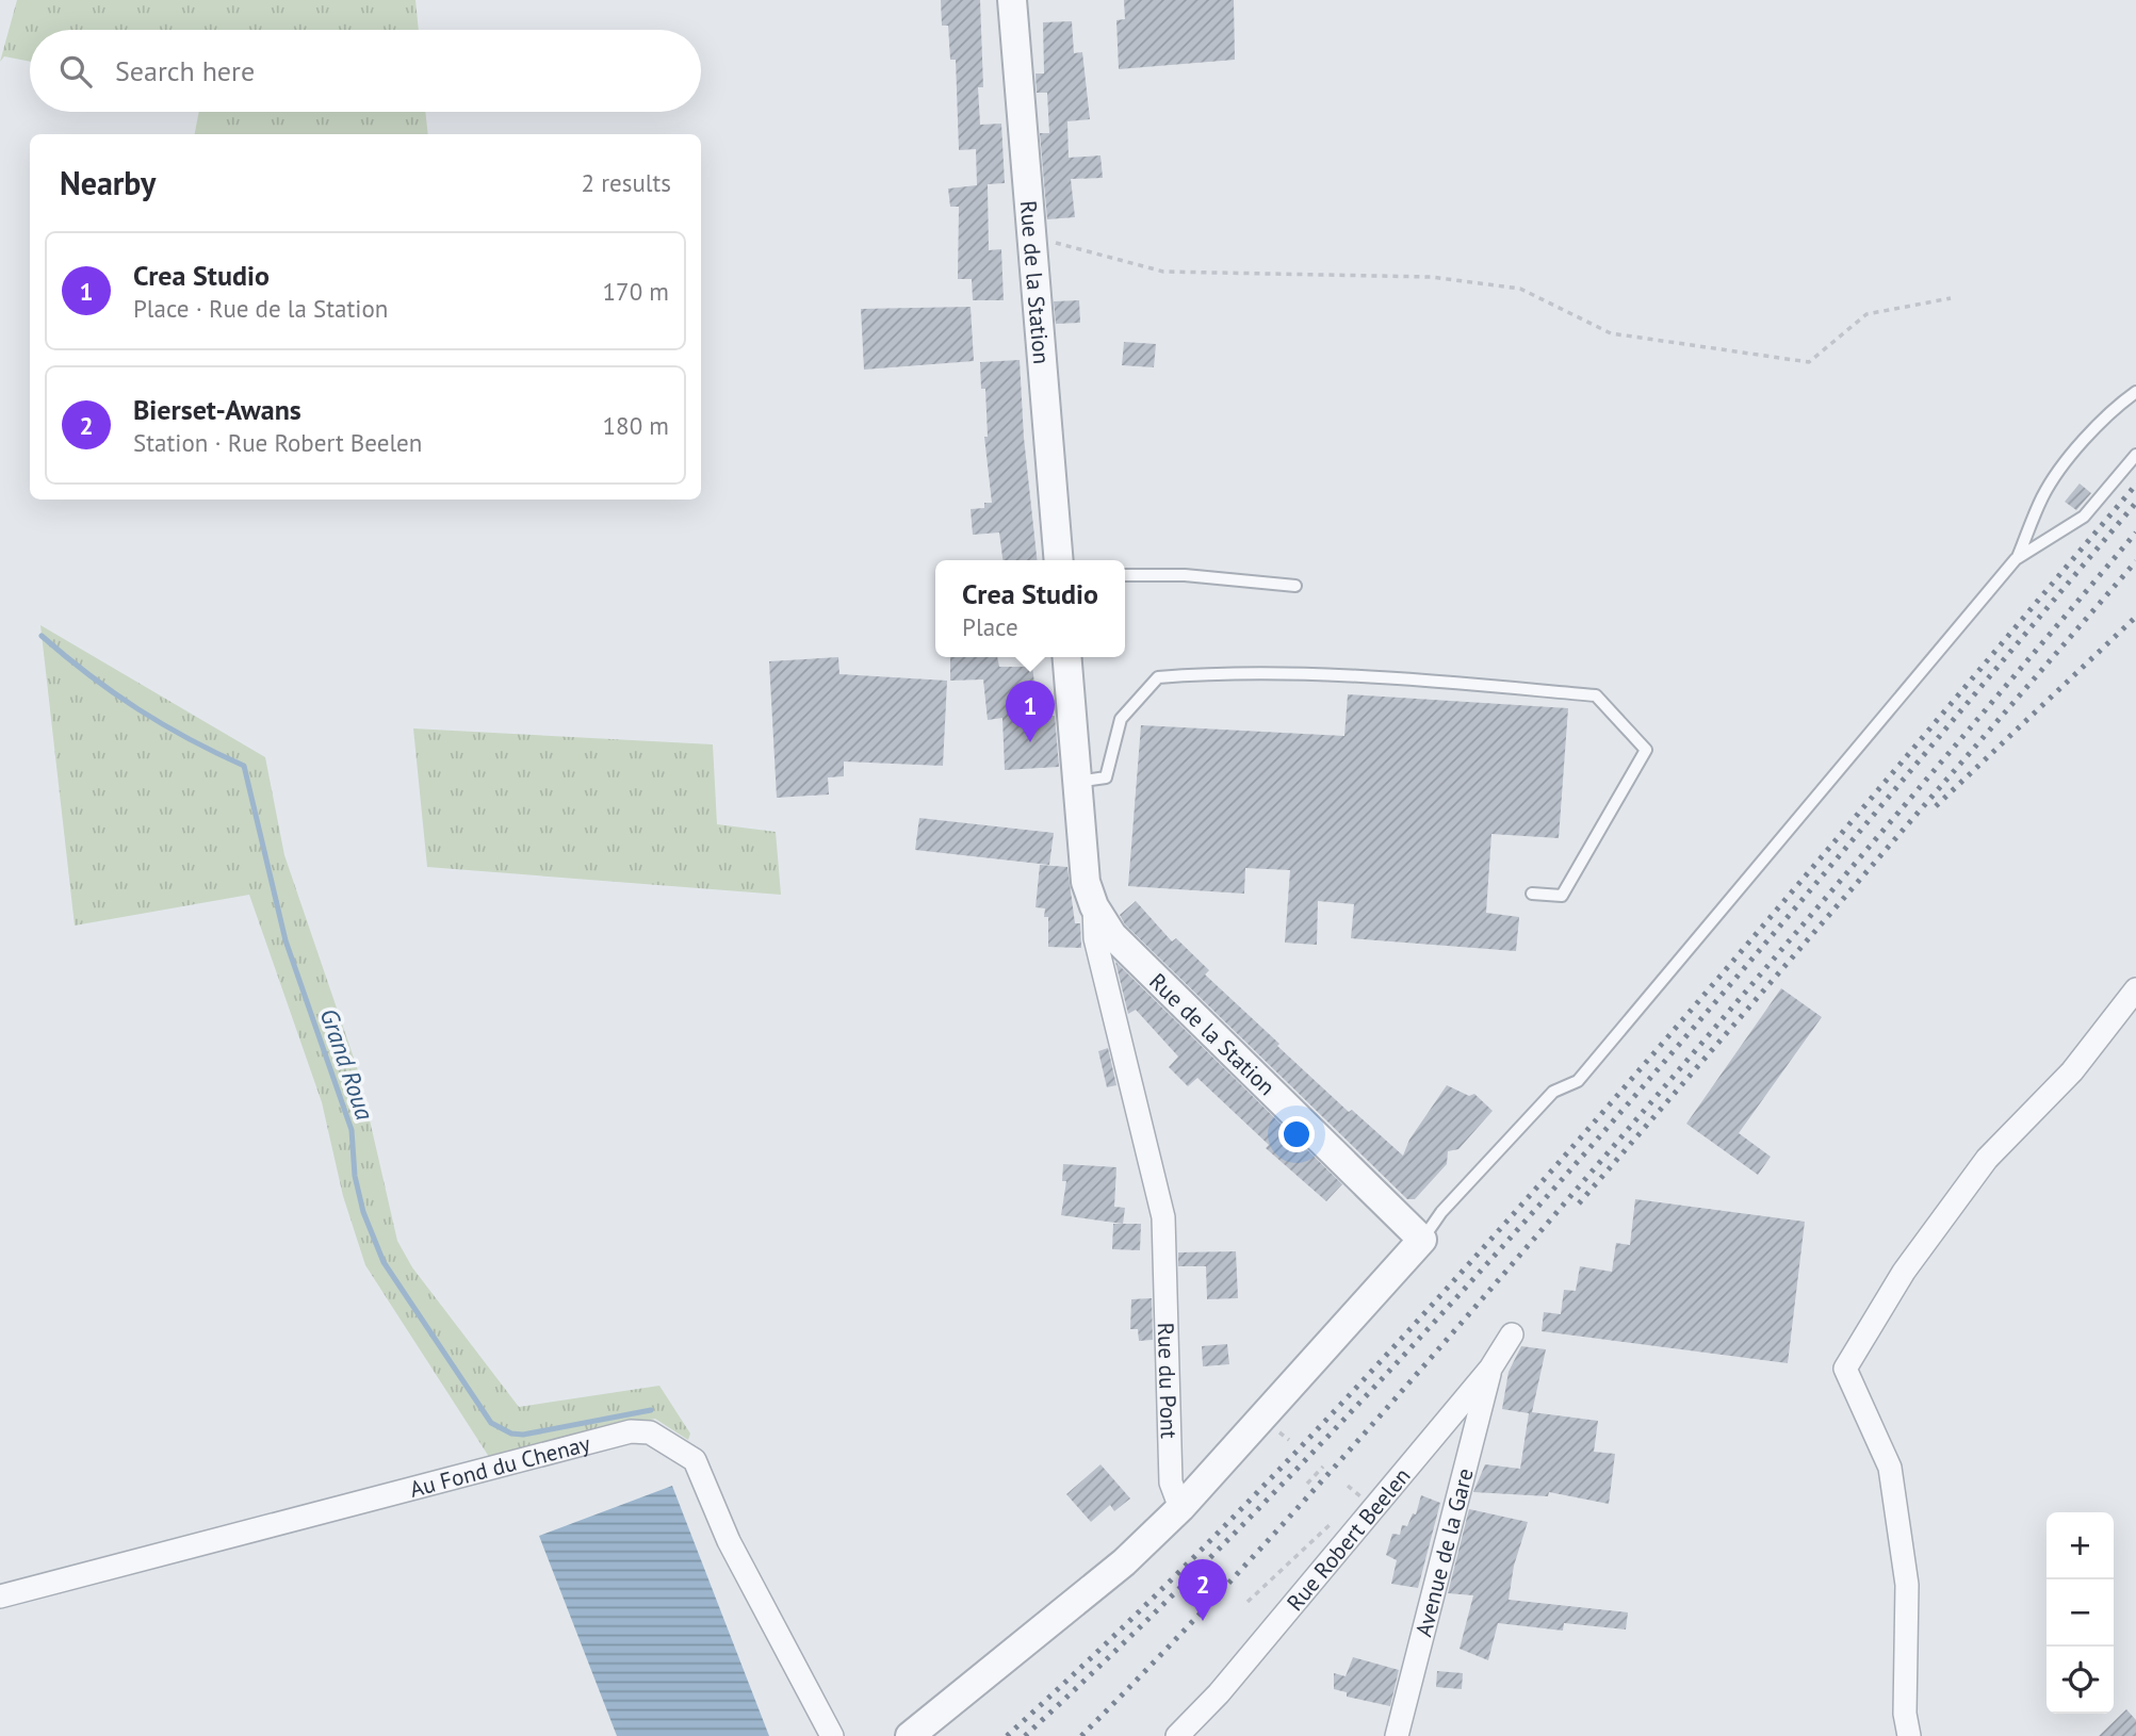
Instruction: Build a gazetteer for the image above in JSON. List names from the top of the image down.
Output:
{
  "streets": {
    "street": [
      "Rue de la Station",
      "Rue du Pont",
      "Au Fond du Chenay",
      "Rue Robert Beelen",
      "Avenue de la Gare"
    ]
  },
  "crossings": [
    ["Rue de la Station", "Rue du Pont"],
    ["Rue Robert Beelen", "Avenue de la Gare"]
  ],
  "water": ["Grand Roua"],
  "page": {
    "search": "Search here",
    "heading": ["Nearby", "2 results"],
    "list": [
      {
        "mark": "1",
        "name": "Crea Studio",
        "note": "Place · Rue de la Station",
        "value": "170 m"
      },
      {
        "mark": "2",
        "name": "Bierset-Awans",
        "note": "Station · Rue Robert Beelen",
        "value": "180 m"
      }
    ],
    "popup": ["Crea Studio", "Place"],
    "pins": ["1", "2"],
    "map_buttons": ["+", "−"]
  }
}
